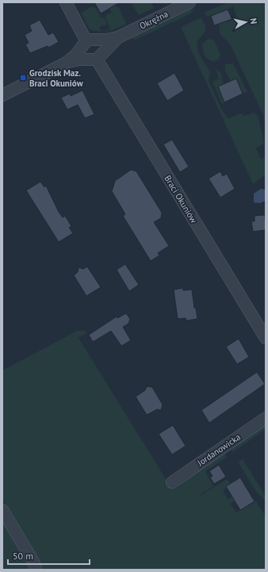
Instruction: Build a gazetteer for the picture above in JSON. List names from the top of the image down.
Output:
{
  "streets": {
    "street": ["Okrężna", "Braci Okuniów", "Jordanowicka"]
  },
  "crossings": [
    ["Okrężna", "Braci Okuniów"]
  ],
  "places": {
    "transit": ["Grodzisk Maz. Braci Okuniów"]
  },
  "scale_bar": "50 m",
  "north": "right"
}
